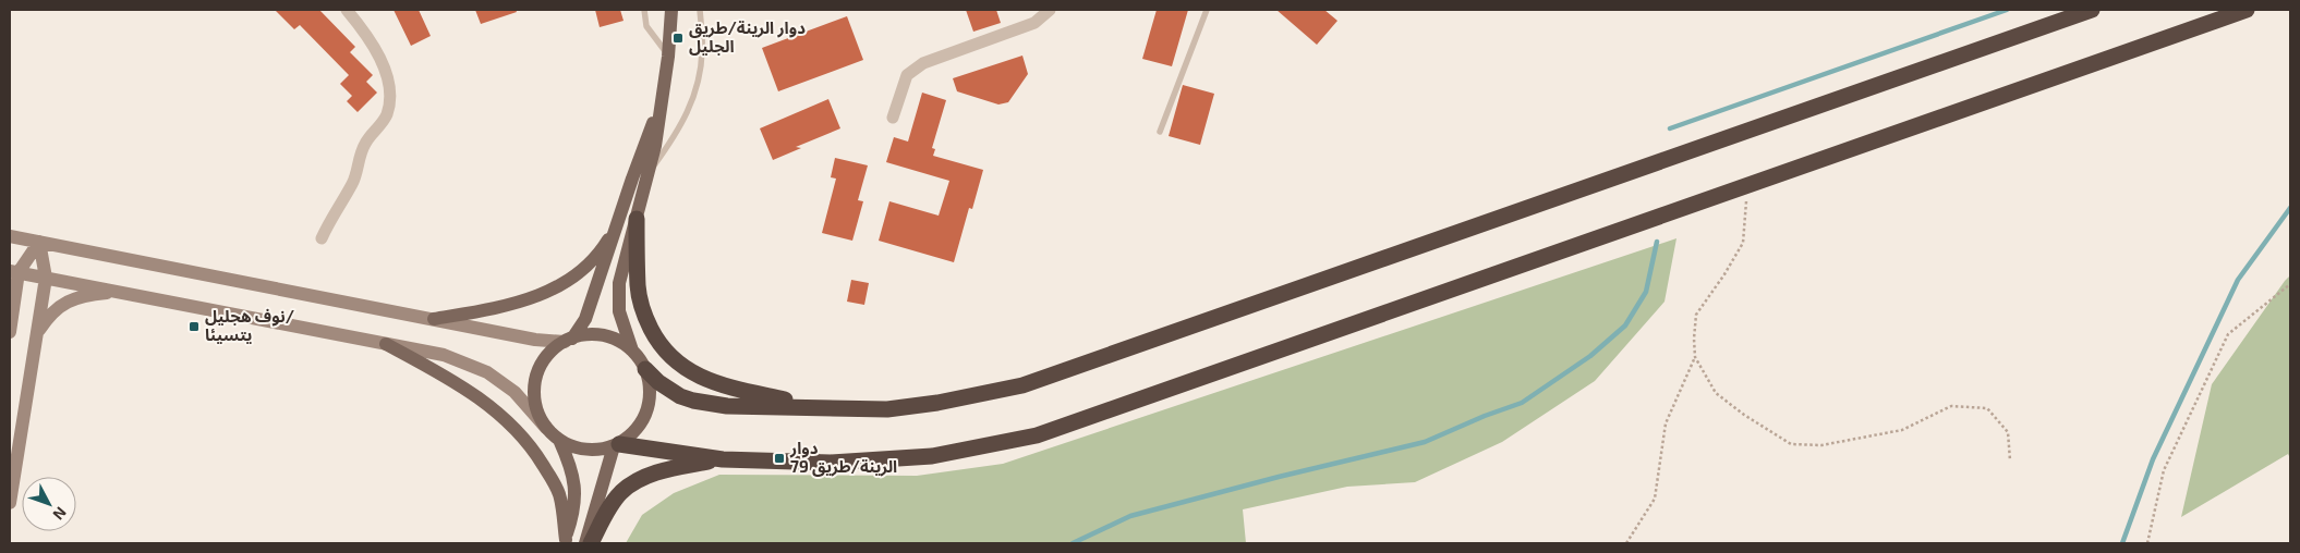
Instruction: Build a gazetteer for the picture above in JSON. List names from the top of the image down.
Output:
{
  "places": {
    "transit": ["دوار الرينة/طريق الجليل", "نوف هجليل/ يتسيئا", "دوار الرينة/طريق 79"]
  },
  "north": "bottom right"
}
